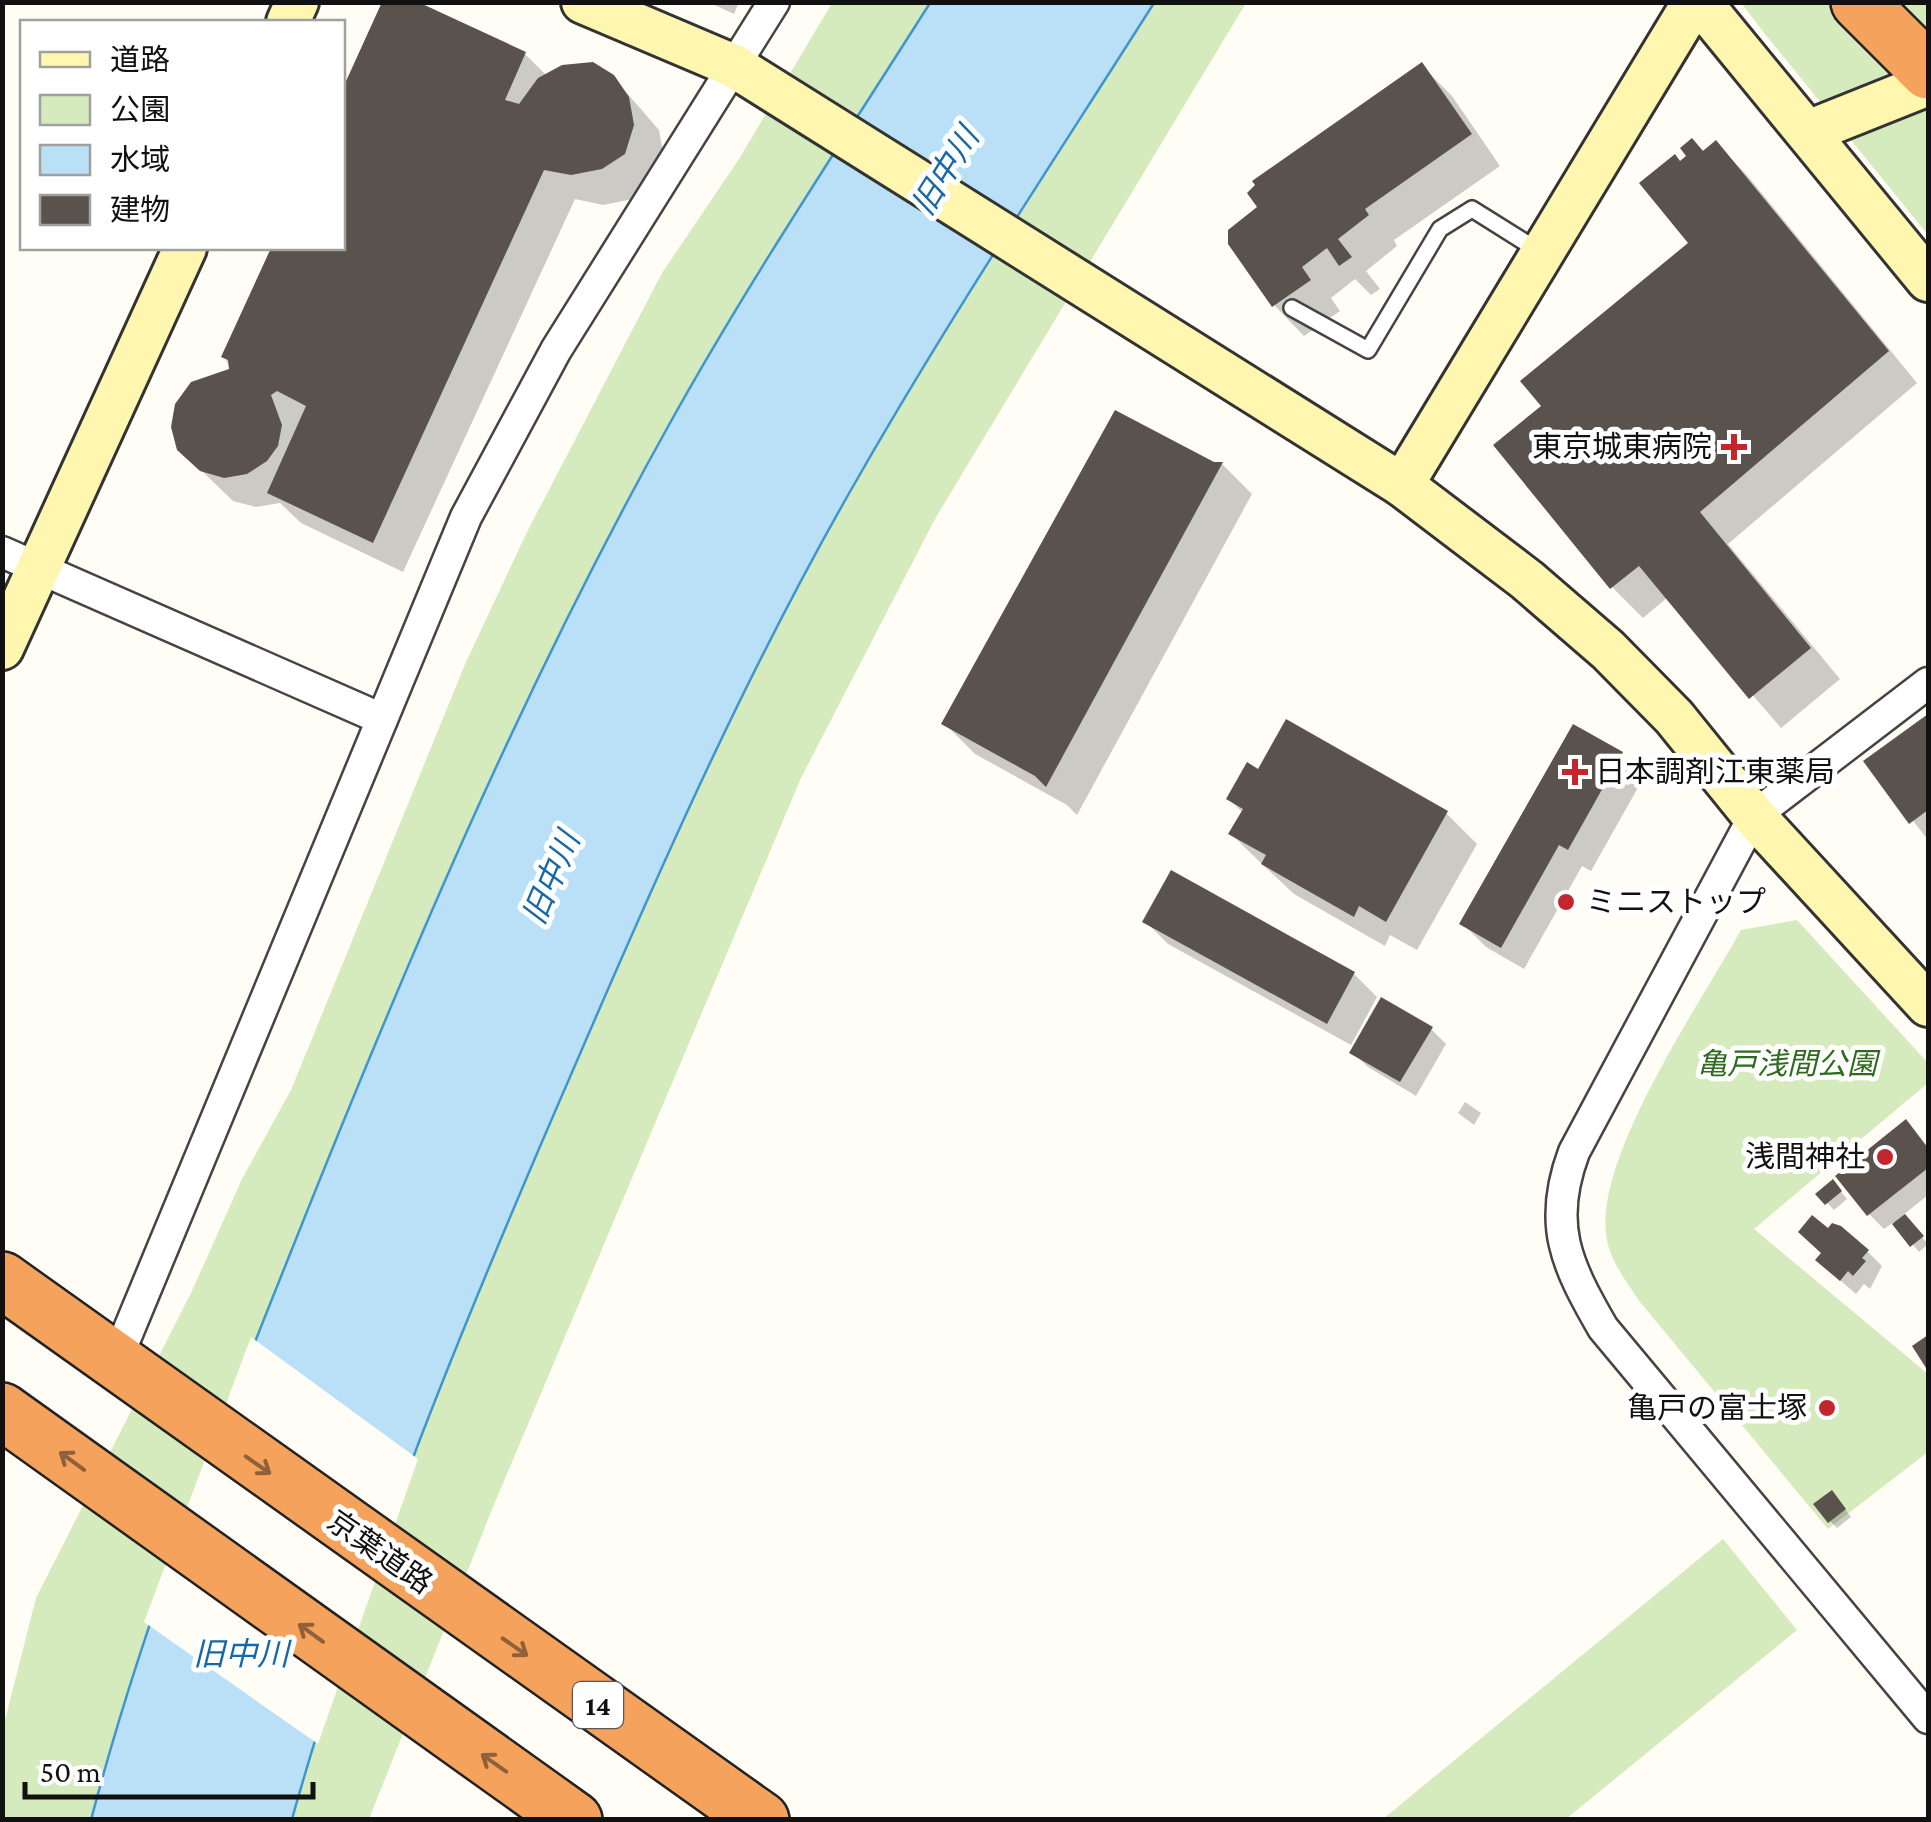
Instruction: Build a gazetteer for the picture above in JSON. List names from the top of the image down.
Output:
{
  "streets": {
    "highway": ["京葉道路", "14"]
  },
  "water": ["旧中川"],
  "parks": ["亀戸浅間公園"],
  "places": {
    "health": ["東京城東病院", "日本調剤江東薬局"],
    "other": ["ミニストップ", "浅間神社", "亀戸の富士塚"]
  },
  "legend": [
    "道路",
    "公園",
    "水域",
    "建物"
  ],
  "scale_bar": "50 m"
}
